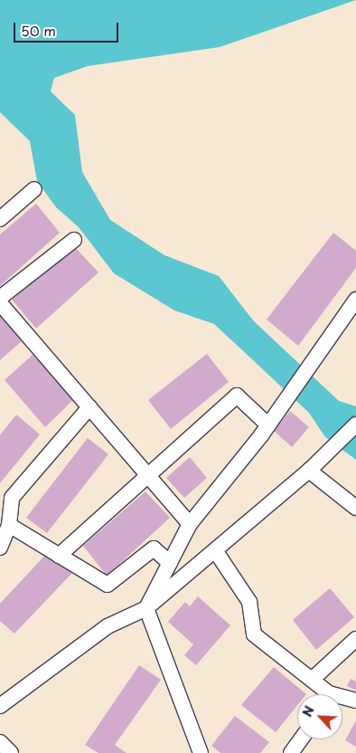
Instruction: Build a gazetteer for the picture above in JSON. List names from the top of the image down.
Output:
{
  "scale_bar": "50 m",
  "north": "top left"
}
